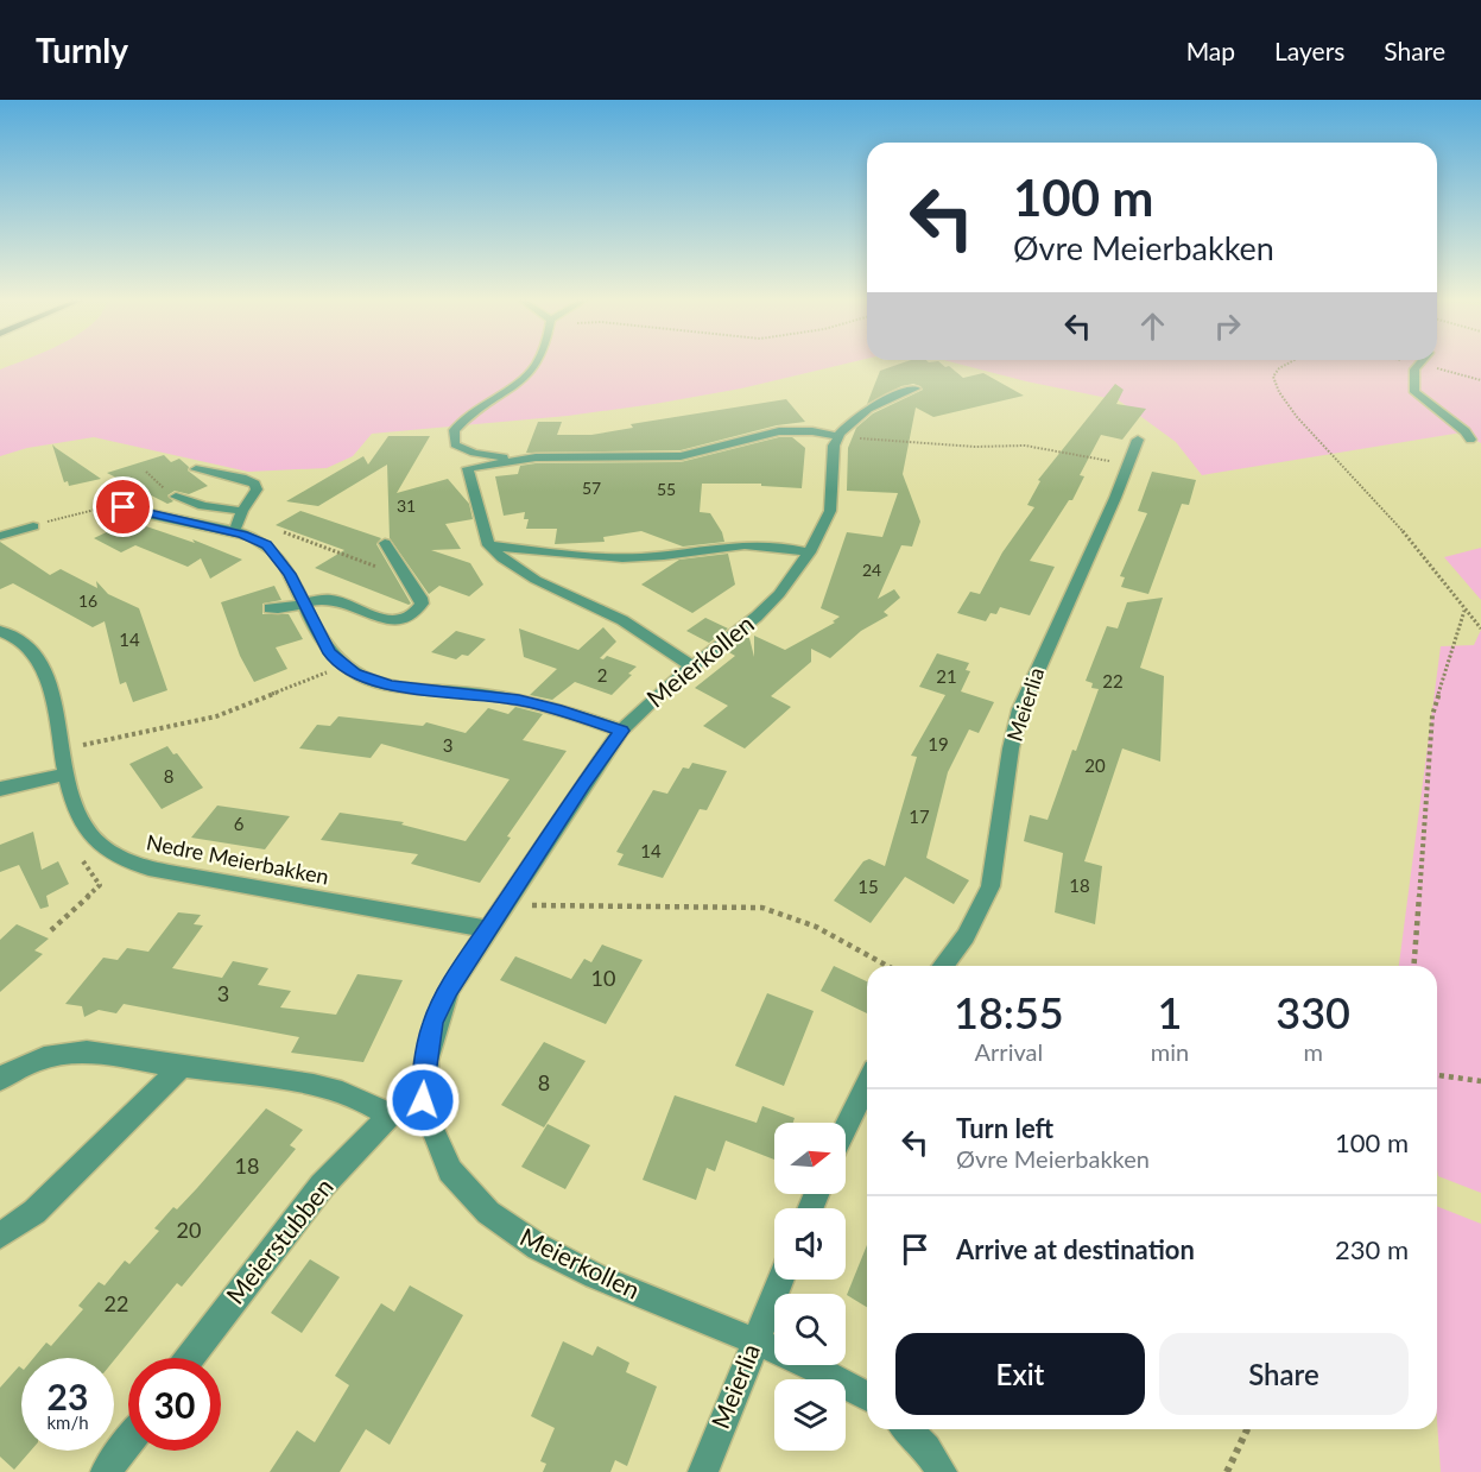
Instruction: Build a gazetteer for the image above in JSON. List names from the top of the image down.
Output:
{
  "streets": {
    "street": [
      "Meierkollen",
      "Meierlia",
      "Nedre Meierbakken",
      "Meierstubben"
    ]
  },
  "crossings": [
    ["Meierkollen", "Meierlia"],
    ["Meierkollen", "Nedre Meierbakken"],
    ["Meierkollen", "Meierstubben"]
  ],
  "house_numbers": [
    "57",
    "55",
    "31",
    "24",
    "16",
    "14",
    "2",
    "21",
    "22",
    "19",
    "3",
    "20",
    "8",
    "17",
    "6",
    "14",
    "18",
    "15",
    "10",
    "3",
    "8",
    "18",
    "20",
    "22"
  ],
  "north": "right",
  "page": {
    "header": "Turnly",
    "nav": ["Map", "Layers", "Share"],
    "turn": ["100 m", "Øvre Meierbakken"],
    "eta": [
      "18:55",
      "Arrival",
      "1",
      "min",
      "330",
      "m"
    ],
    "list": [
      {
        "name": "Turn left",
        "note": "Øvre Meierbakken",
        "value": "100 m"
      },
      {
        "name": "Arrive at destination",
        "value": "230 m"
      }
    ],
    "buttons": ["Exit", "Share"],
    "speed": "23 km/h",
    "limit": "30"
  }
}
